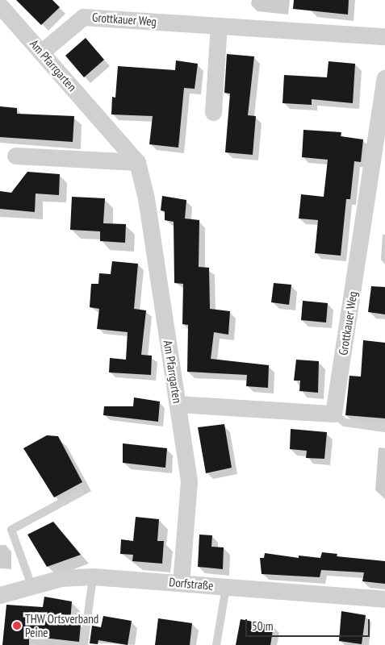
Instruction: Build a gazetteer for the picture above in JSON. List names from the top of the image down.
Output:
{
  "streets": {
    "street": ["Grottkauer Weg", "Am Pfarrgarten", "Dorfstraße"]
  },
  "crossings": [
    ["Grottkauer Weg", "Am Pfarrgarten"],
    ["Am Pfarrgarten", "Dorfstraße"]
  ],
  "places": ["THW Ortsverband Peine"],
  "scale_bar": "50 m"
}
